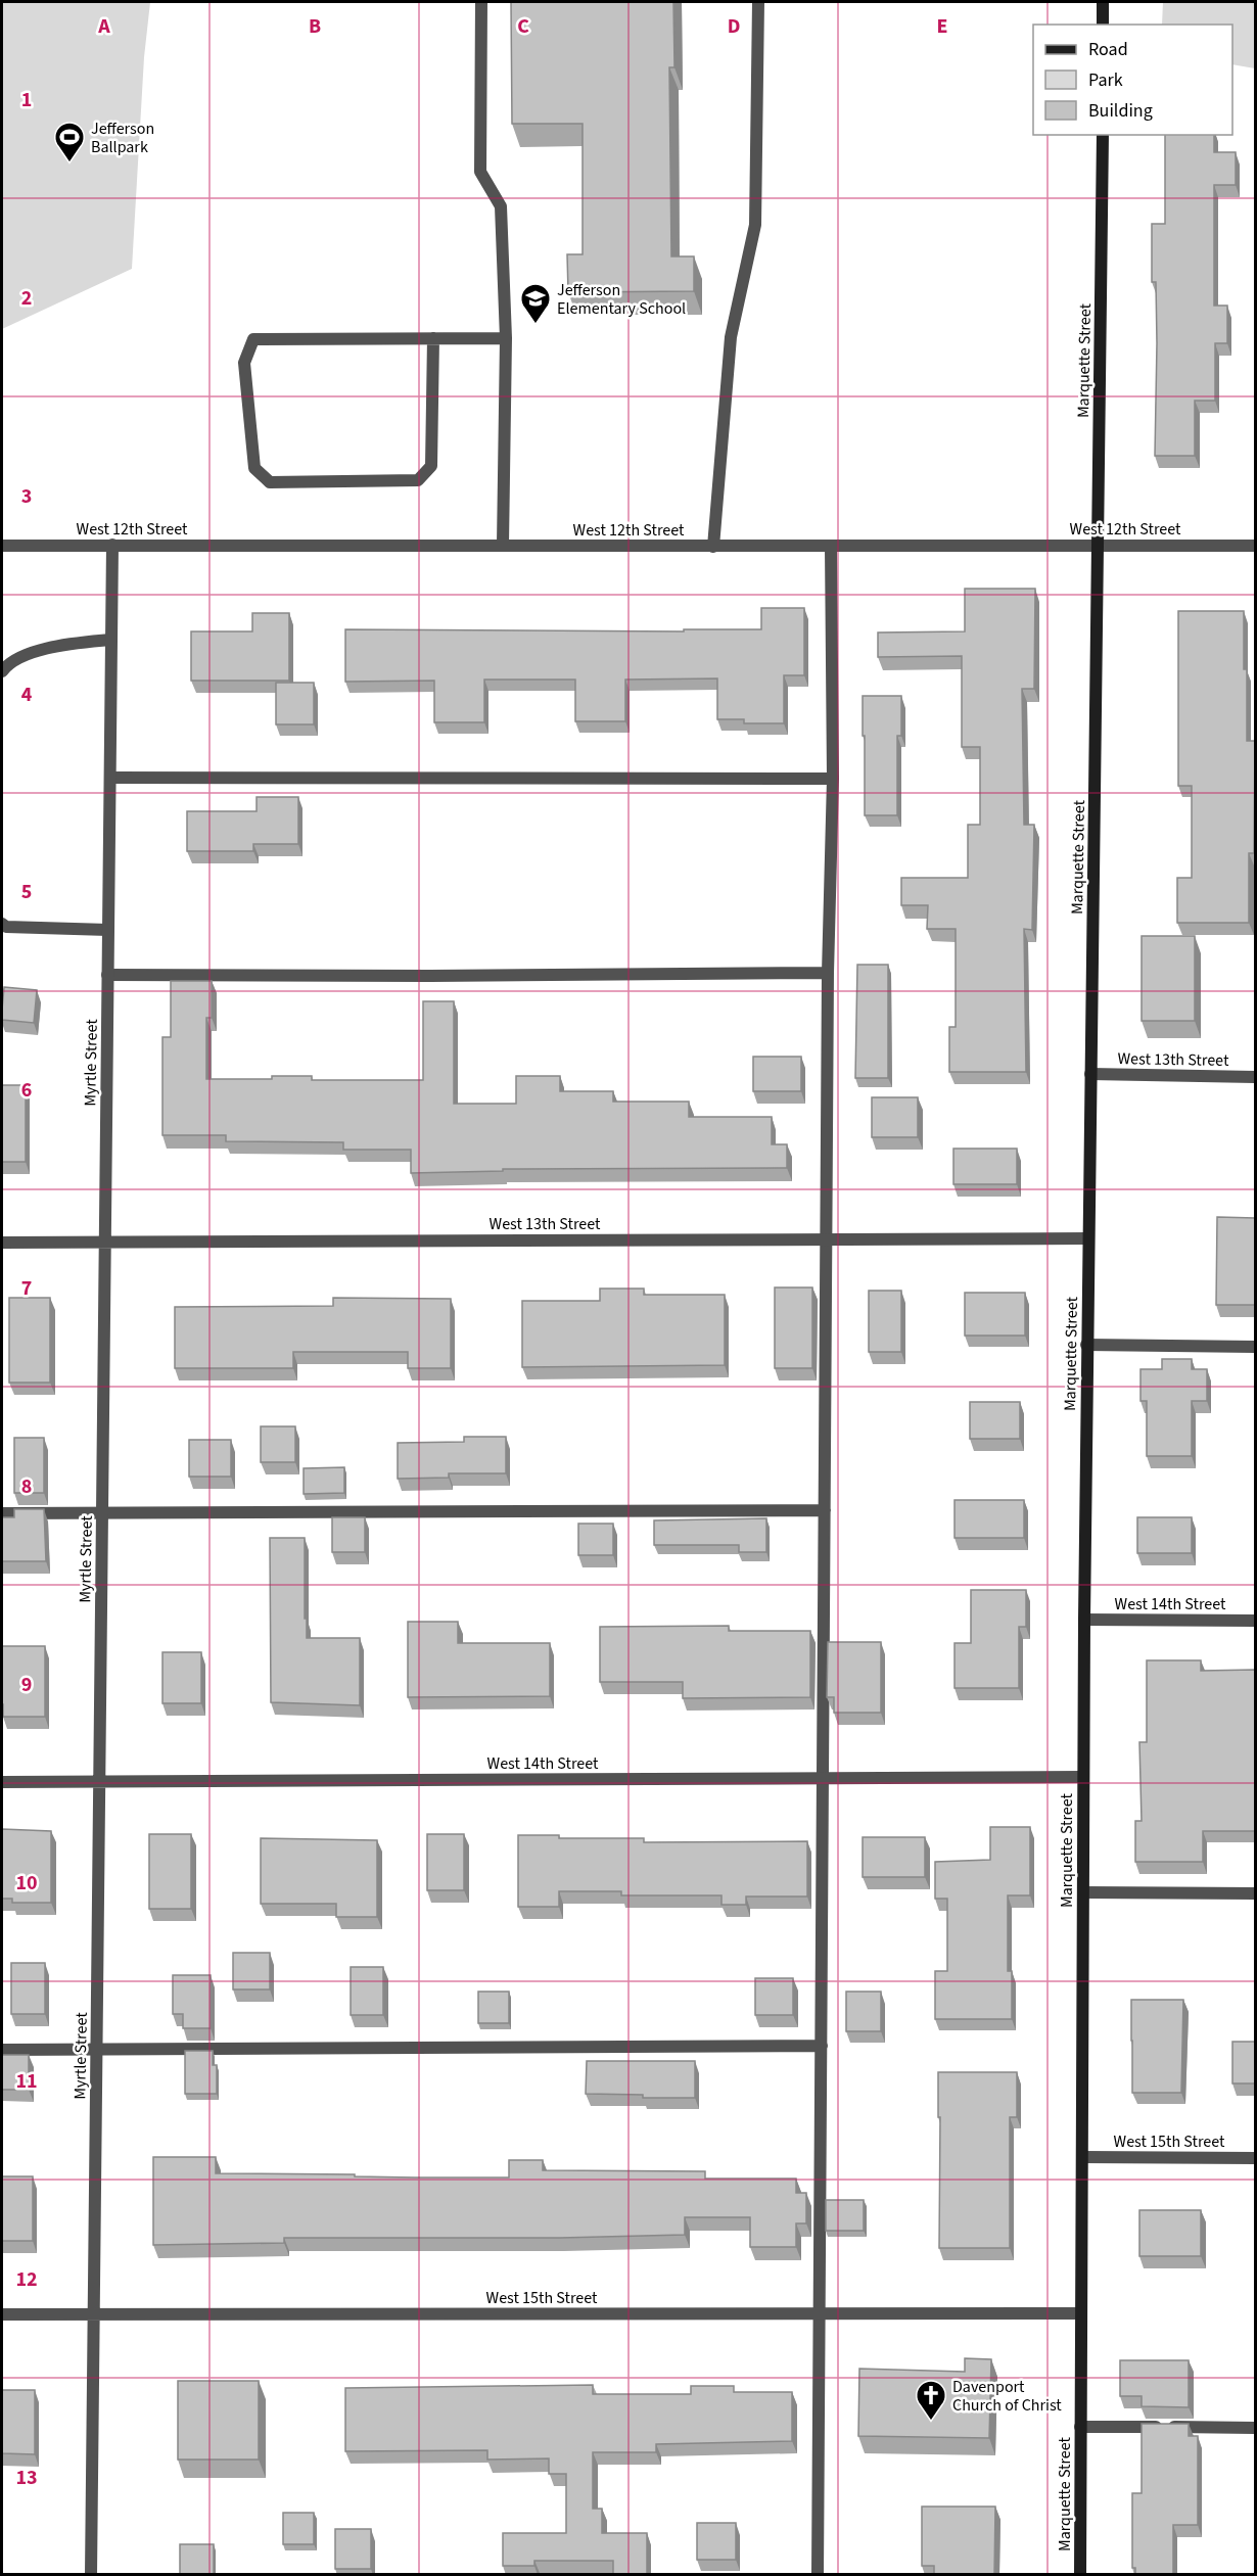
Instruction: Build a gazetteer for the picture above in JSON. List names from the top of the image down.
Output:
{
  "streets": {
    "street": [
      "Marquette Street",
      "West 12th Street",
      "West 13th Street",
      "Myrtle Street",
      "West 14th Street",
      "West 15th Street"
    ]
  },
  "crossings": [
    ["Marquette Street", "West 12th Street"],
    ["Marquette Street", "West 13th Street"],
    ["Marquette Street", "West 14th Street"],
    ["Marquette Street", "West 15th Street"],
    ["West 12th Street", "Myrtle Street"],
    ["West 13th Street", "Myrtle Street"],
    ["Myrtle Street", "West 14th Street"],
    ["Myrtle Street", "West 15th Street"]
  ],
  "places": {
    "sports": ["Jefferson Ballpark"],
    "school or university": ["Jefferson Elementary School"],
    "church": ["Davenport Church of Christ"]
  },
  "legend": ["Road", "Park", "Building"],
  "grid": {
    "columns": [
      "A",
      "B",
      "C",
      "D",
      "E"
    ],
    "rows": [
      "1",
      "2",
      "3",
      "4",
      "5",
      "6",
      "7",
      "8",
      "9",
      "10",
      "11",
      "12",
      "13"
    ]
  }
}
